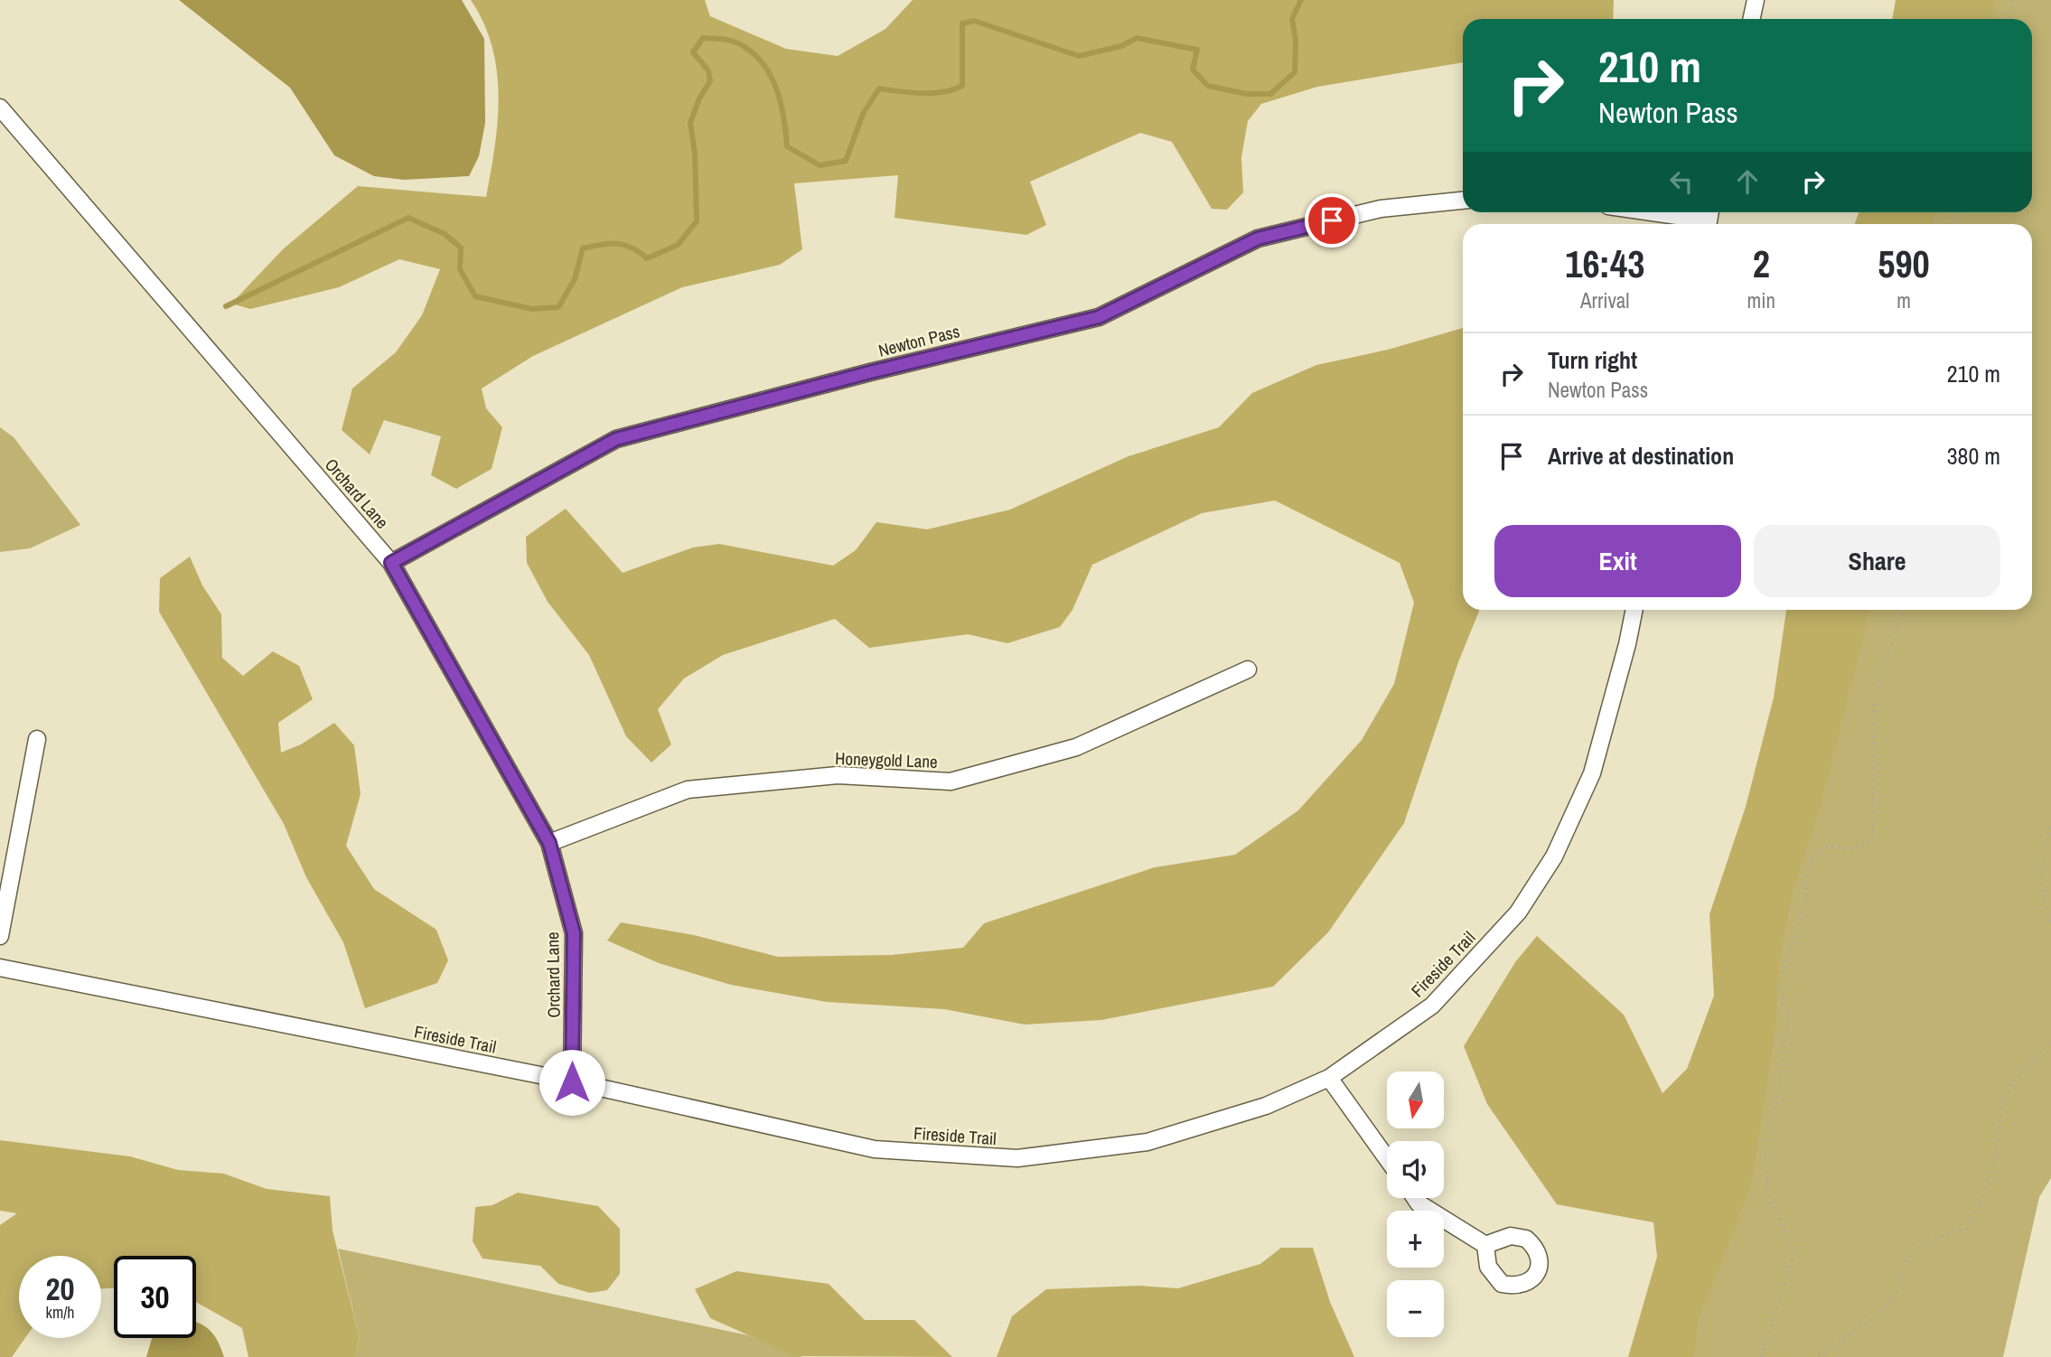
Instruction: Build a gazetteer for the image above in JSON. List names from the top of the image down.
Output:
{
  "streets": {
    "street": [
      "Newton Pass",
      "Orchard Lane",
      "Honeygold Lane",
      "Fireside Trail"
    ]
  },
  "crossings": [
    ["Newton Pass", "Orchard Lane"],
    ["Orchard Lane", "Honeygold Lane"],
    ["Orchard Lane", "Fireside Trail"]
  ],
  "north": "bottom",
  "page": {
    "turn": ["210 m", "Newton Pass"],
    "eta": [
      "16:43",
      "Arrival",
      "2",
      "min",
      "590",
      "m"
    ],
    "list": [
      {
        "name": "Turn right",
        "note": "Newton Pass",
        "value": "210 m"
      },
      {
        "name": "Arrive at destination",
        "value": "380 m"
      }
    ],
    "buttons": ["Exit", "Share"],
    "map_buttons": ["+", "−"],
    "speed": "20 km/h",
    "limit": "30"
  }
}
